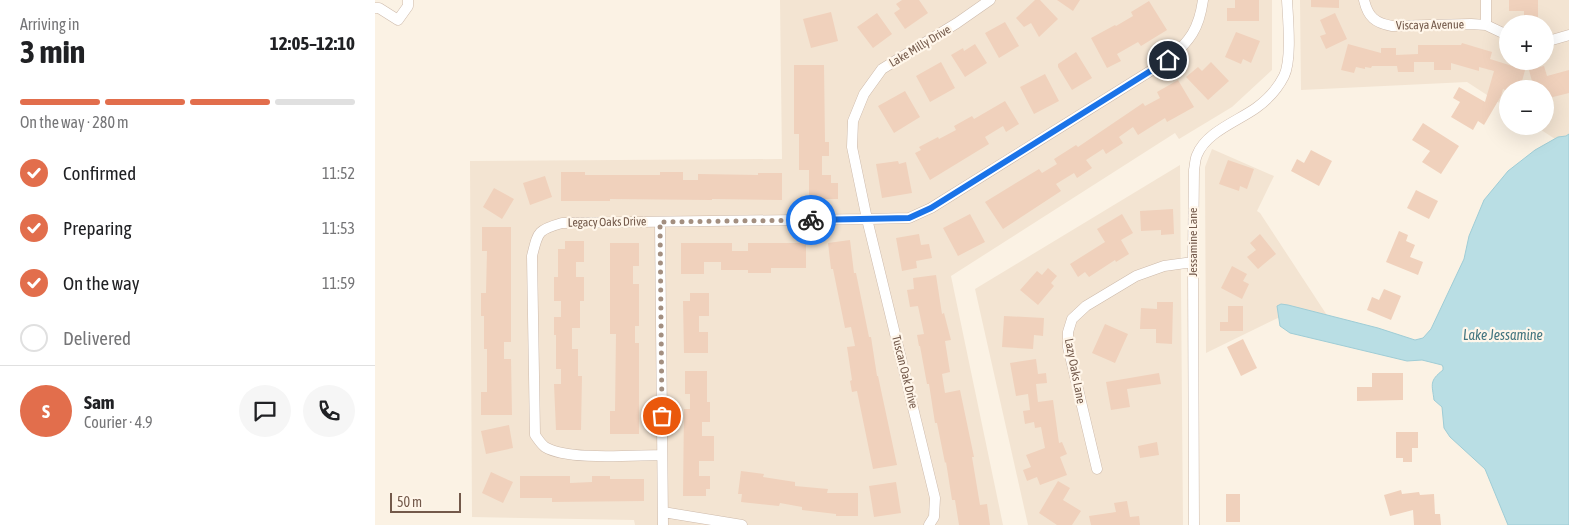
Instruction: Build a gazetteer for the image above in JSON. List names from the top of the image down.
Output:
{
  "streets": {
    "street": [
      "Viscaya Avenue",
      "Lake Milly Drive",
      "Legacy Oaks Drive",
      "Jessamine Lane",
      "Lazy Oaks Lane",
      "Tuscan Oak Drive"
    ]
  },
  "crossings": [
    ["Lake Milly Drive", "Legacy Oaks Drive"],
    ["Lake Milly Drive", "Tuscan Oak Drive"],
    ["Legacy Oaks Drive", "Tuscan Oak Drive"],
    ["Jessamine Lane", "Lazy Oaks Lane"]
  ],
  "water": ["Lake Jessamine"],
  "scale_bar": "50 m",
  "page": {
    "heading": ["3 min", "Arriving in", "12:05–12:10"],
    "panel": ["Sam", "Courier · 4.9"],
    "map_buttons": ["+", "−"],
    "bar": "On the way · 280 m",
    "list": [
      ["Confirmed", "11:52"],
      ["Preparing", "11:53"],
      ["On the way", "11:59"],
      "Delivered"
    ],
    "round": "S",
    "scale": "50 m"
  }
}
